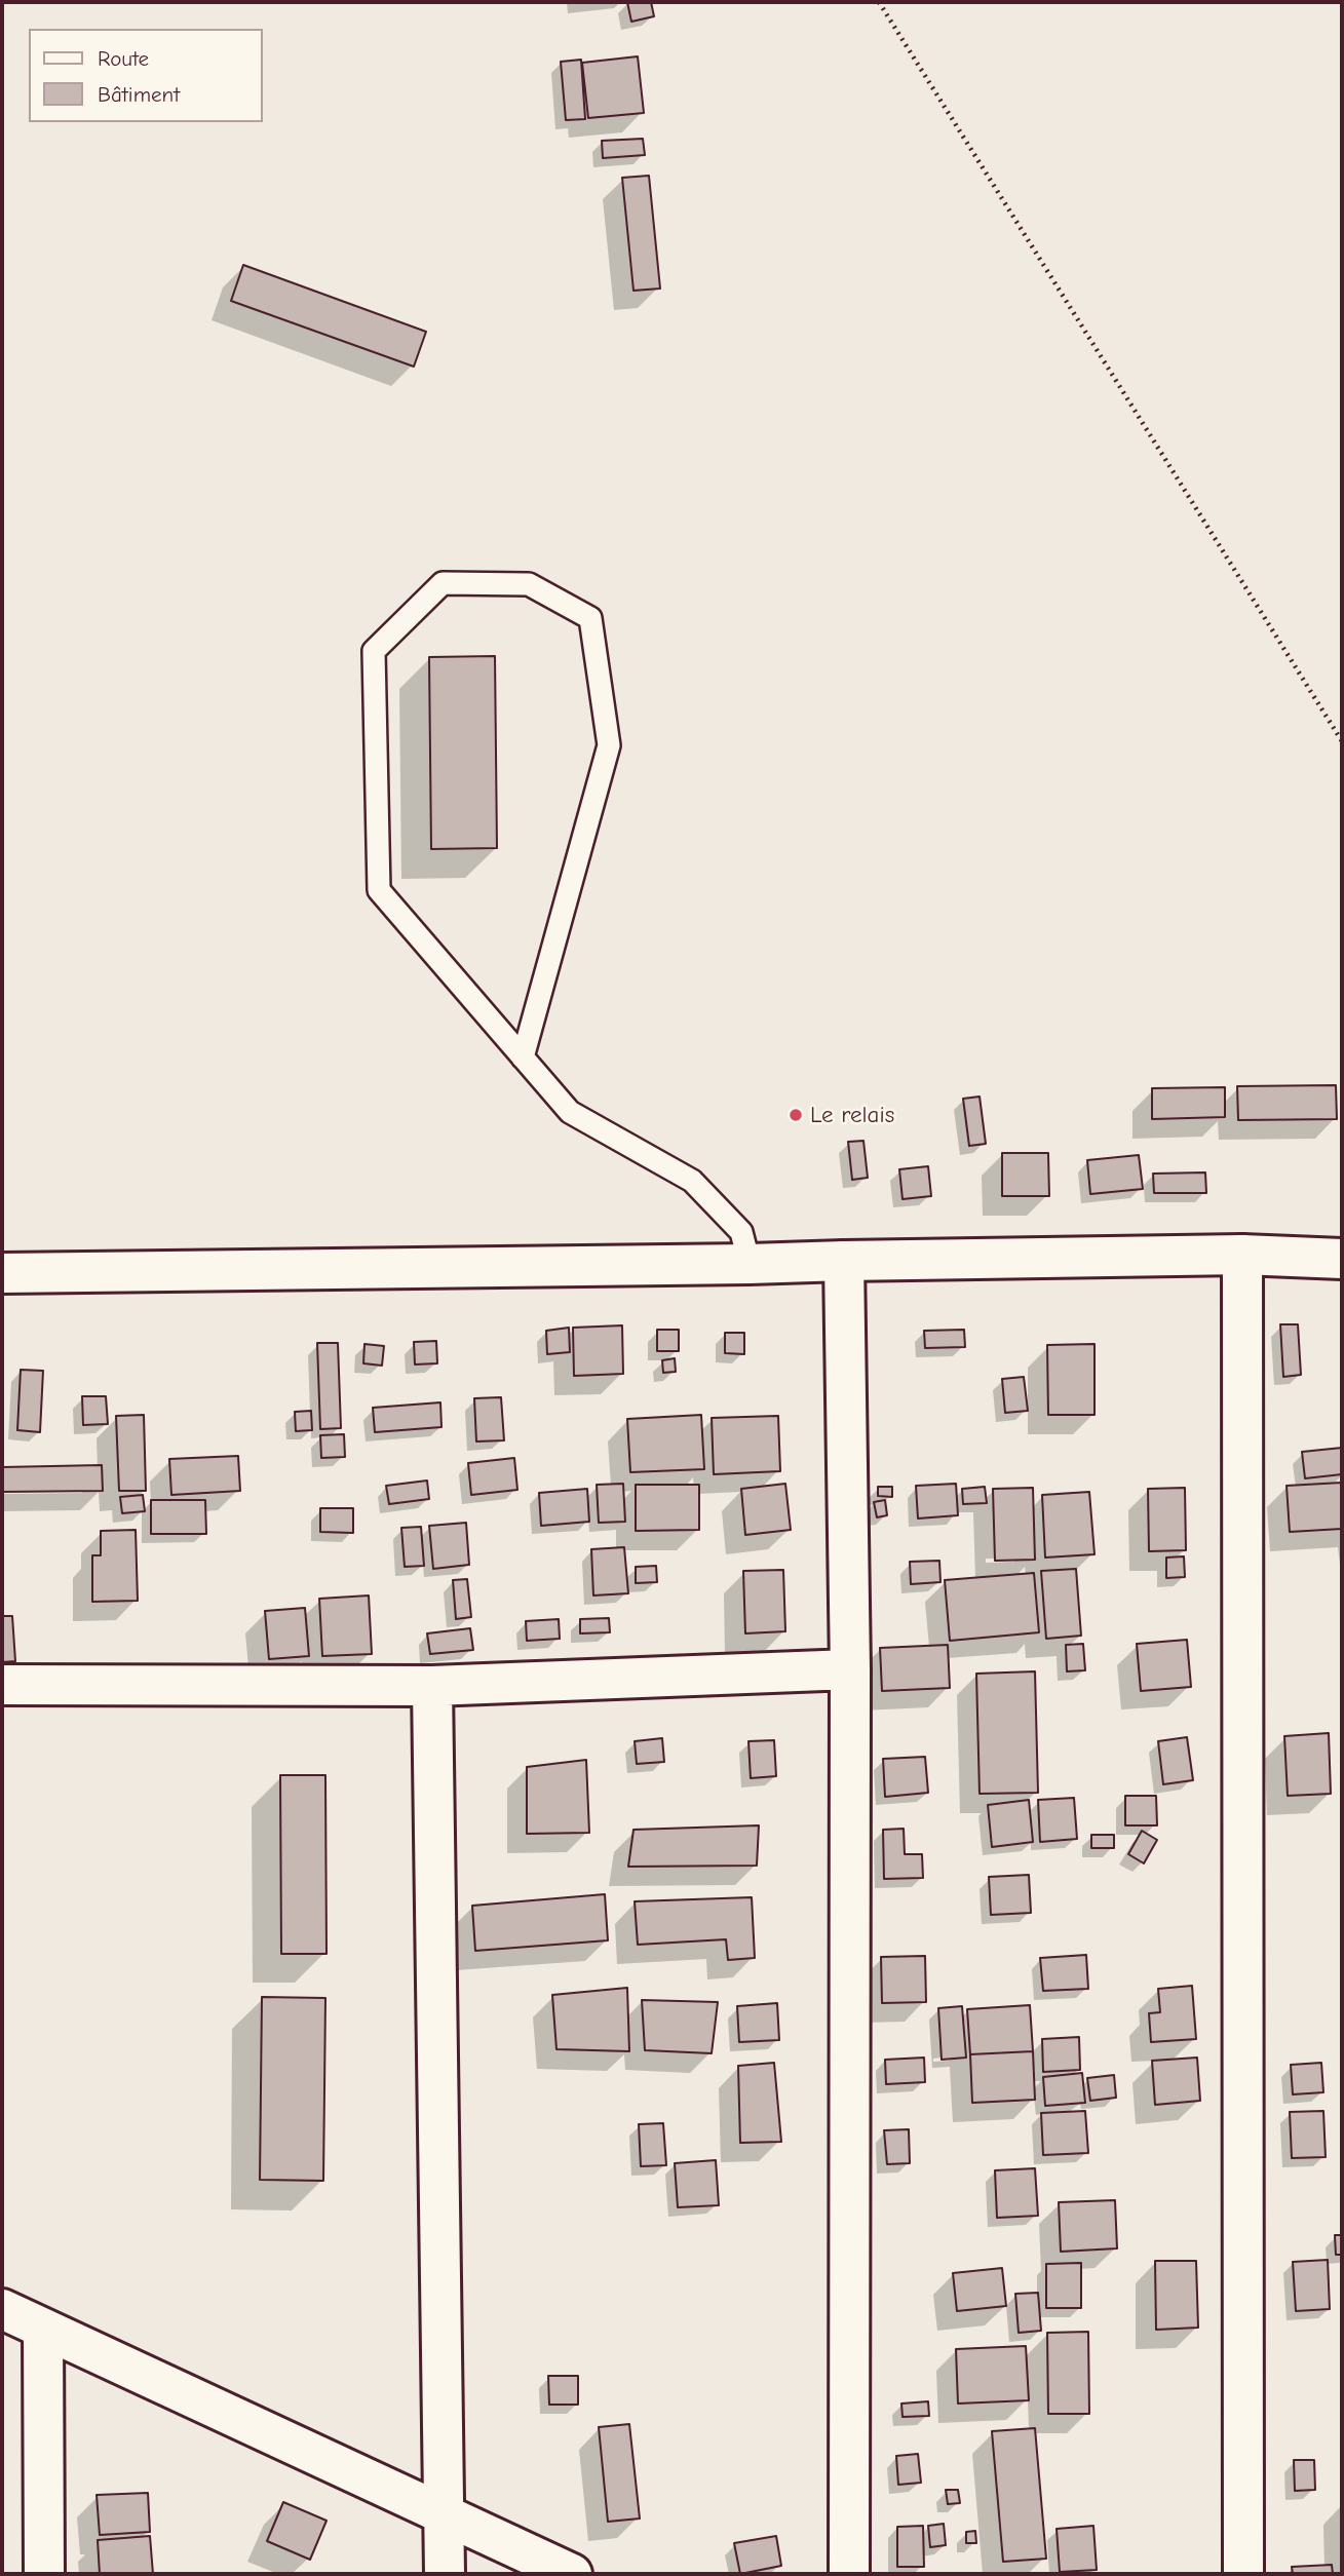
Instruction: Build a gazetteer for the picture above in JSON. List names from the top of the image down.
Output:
{
  "places": ["Le relais"],
  "legend": ["Route", "Bâtiment"]
}
